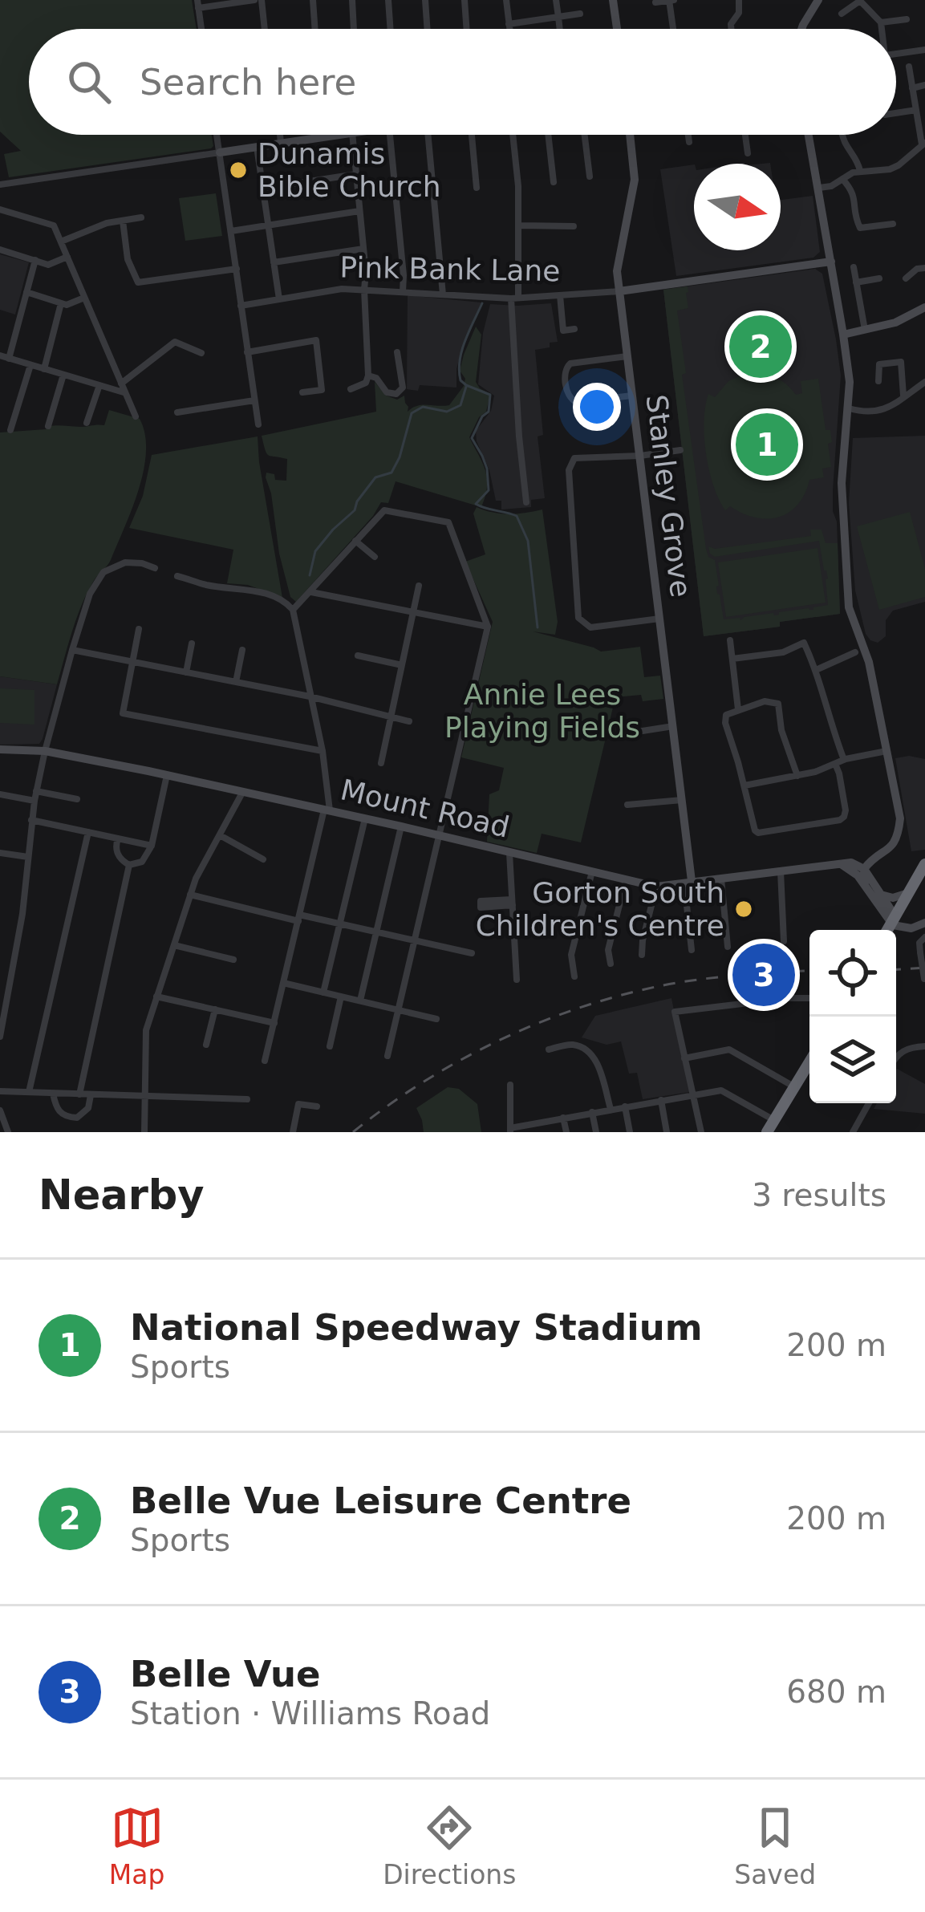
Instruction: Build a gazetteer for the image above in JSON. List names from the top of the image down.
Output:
{
  "streets": {
    "street": ["Pink Bank Lane", "Stanley Grove", "Mount Road"]
  },
  "crossings": [
    ["Pink Bank Lane", "Stanley Grove"],
    ["Stanley Grove", "Mount Road"]
  ],
  "parks": ["Annie Lees Playing Fields"],
  "places": ["Dunamis Bible Church", "Gorton South Children's Centre"],
  "north": "right",
  "page": {
    "search": "Search here",
    "pins": ["2", "1", "3"],
    "heading": ["Nearby", "3 results"],
    "list": [
      {
        "mark": "1",
        "name": "National Speedway Stadium",
        "note": "Sports",
        "value": "200 m"
      },
      {
        "mark": "2",
        "name": "Belle Vue Leisure Centre",
        "note": "Sports",
        "value": "200 m"
      },
      {
        "mark": "3",
        "name": "Belle Vue",
        "note": "Station · Williams Road",
        "value": "680 m"
      }
    ],
    "nav": ["Map", "Directions", "Saved"]
  }
}
